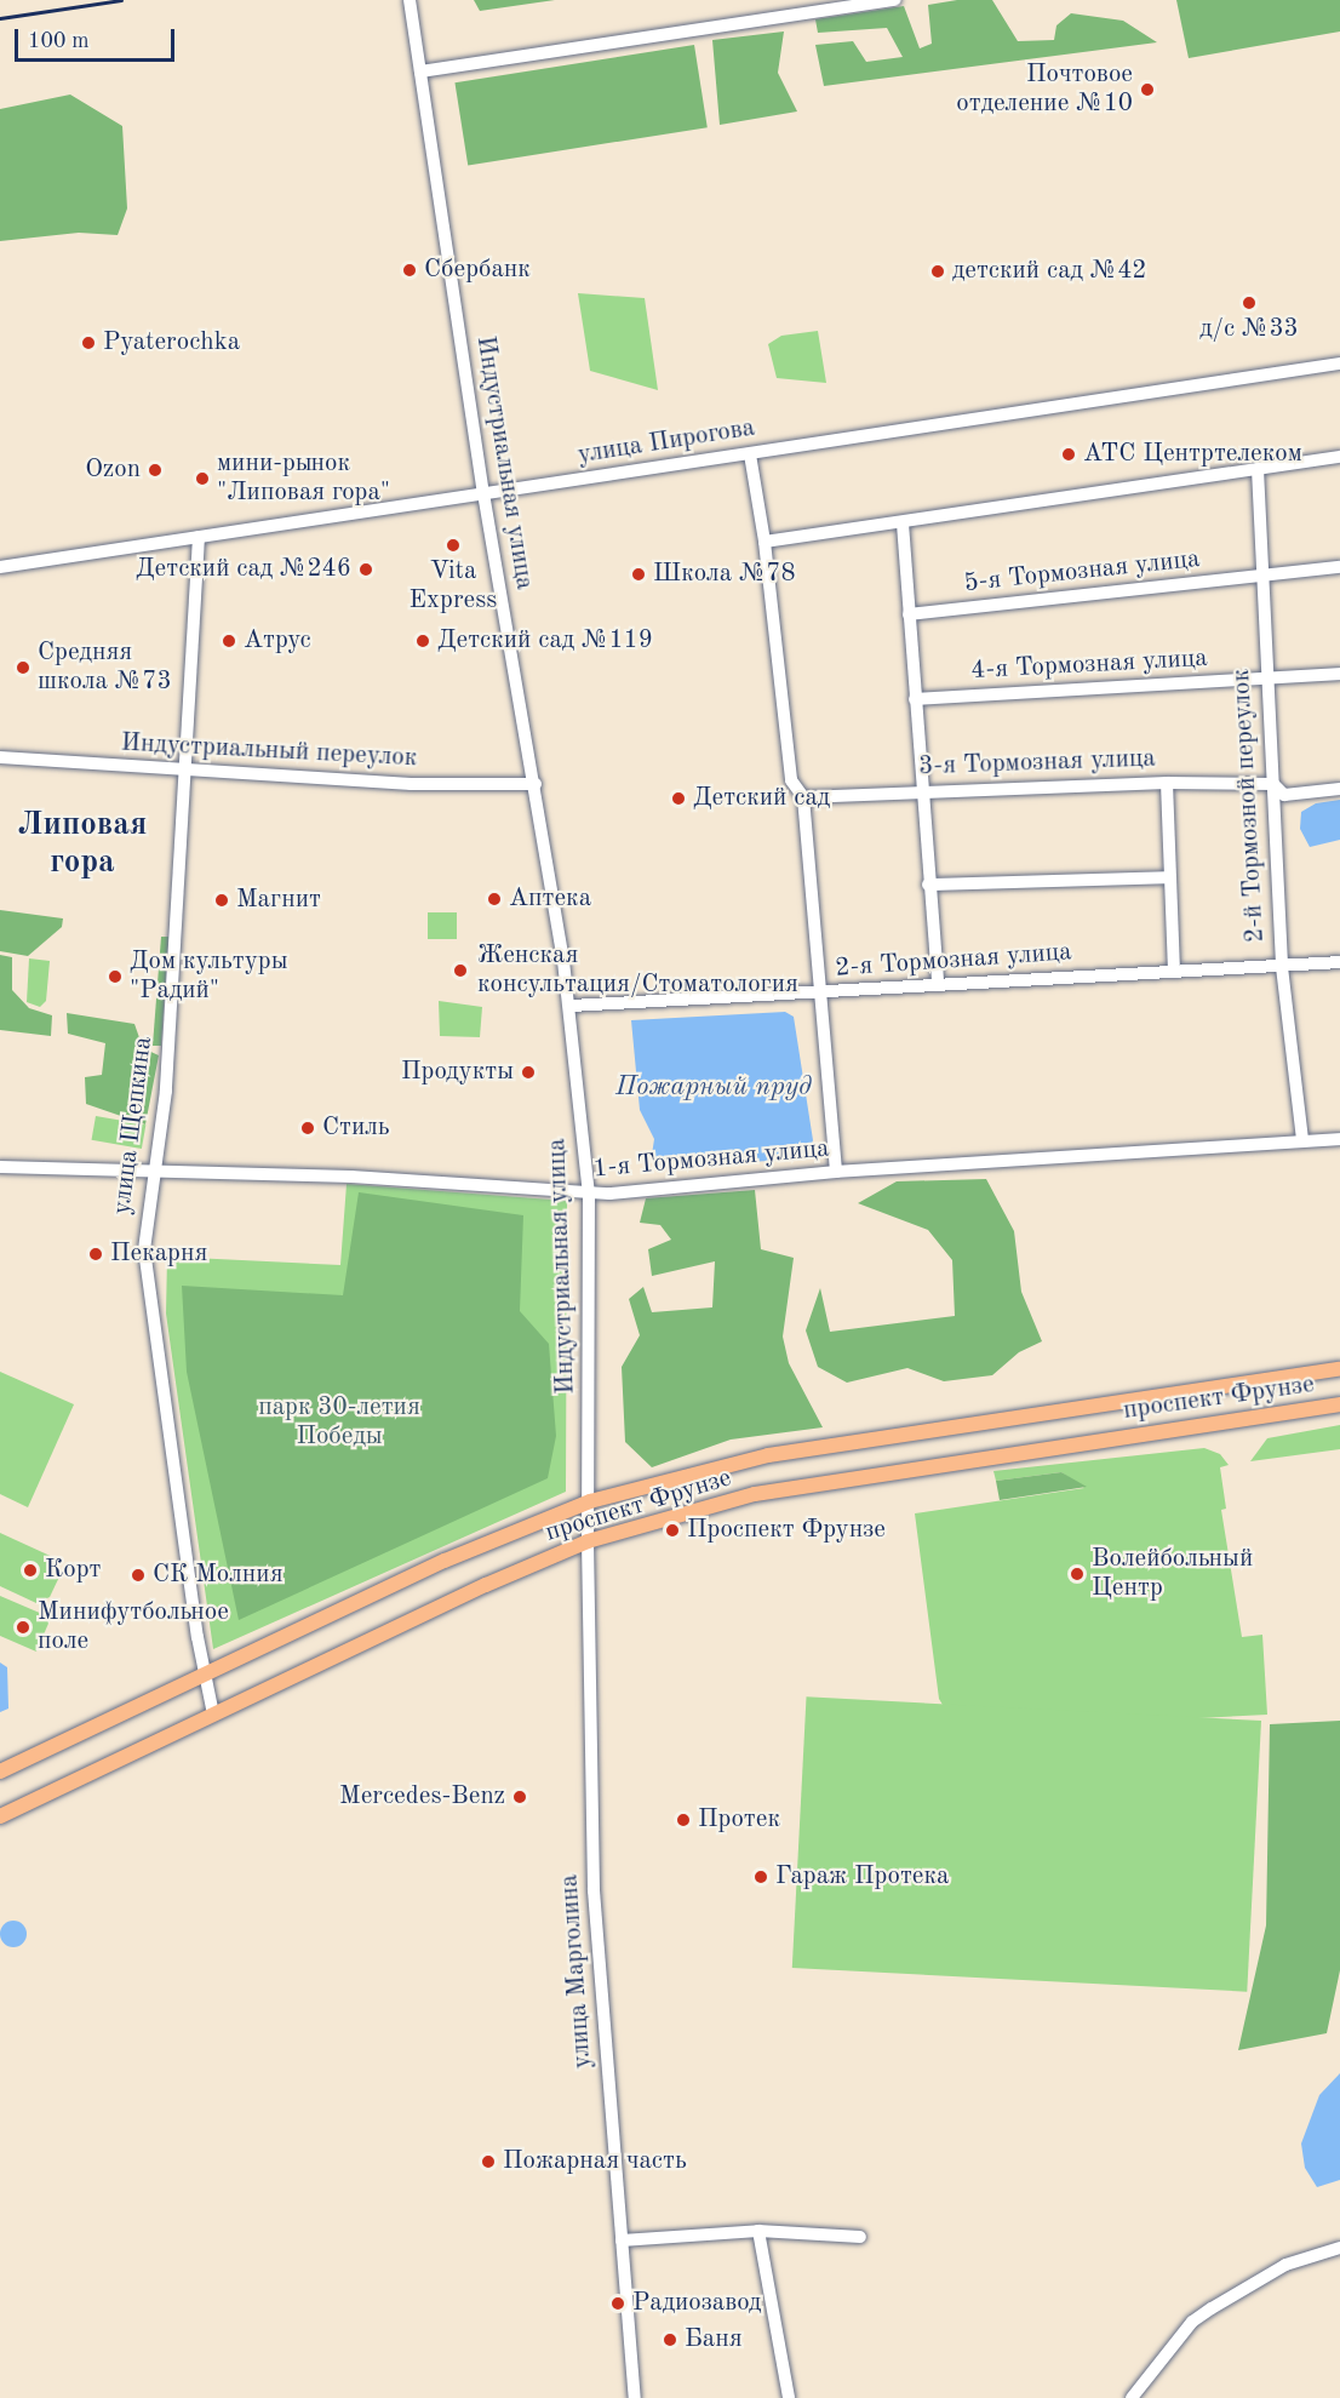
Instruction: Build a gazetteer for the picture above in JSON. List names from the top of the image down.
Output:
{
  "streets": {
    "main road": ["проспект Фрунзе"],
    "street": [
      "улица Пирогова",
      "Индустриальная улица",
      "5-я Тормозная улица",
      "4-я Тормозная улица",
      "Индустриальный переулок",
      "3-я Тормозная улица",
      "2-й Тормозной переулок",
      "2-я Тормозная улица",
      "улица Щепкина",
      "1-я Тормозная улица",
      "улица Марголина"
    ]
  },
  "crossings": [
    ["улица Пирогова", "Индустриальная улица"],
    ["улица Пирогова", "улица Щепкина"],
    ["Индустриальная улица", "Индустриальный переулок"],
    ["Индустриальная улица", "2-я Тормозная улица"],
    ["Индустриальная улица", "1-я Тормозная улица"],
    ["Индустриальная улица", "проспект Фрунзе"],
    ["Индустриальная улица", "улица Марголина"],
    ["5-я Тормозная улица", "2-й Тормозной переулок"],
    ["4-я Тормозная улица", "2-й Тормозной переулок"],
    ["Индустриальный переулок", "улица Щепкина"],
    ["3-я Тормозная улица", "2-й Тормозной переулок"],
    ["2-й Тормозной переулок", "2-я Тормозная улица"],
    ["2-й Тормозной переулок", "1-я Тормозная улица"],
    ["улица Щепкина", "1-я Тормозная улица"],
    ["улица Щепкина", "проспект Фрунзе"],
    ["проспект Фрунзе", "улица Марголина"]
  ],
  "districts": ["Липовая гора"],
  "water": ["Пожарный пруд"],
  "parks": ["парк 30-летия Победы"],
  "places": [
    "Почтовое отделение №10",
    "Сбербанк",
    "детский сад №42",
    "д/с №33",
    "Pyaterochka",
    "АТС Центртелеком",
    "Ozon",
    "мини-рынок \"Липовая гора\"",
    "Vita Express",
    "Детский сад №246",
    "Школа №78",
    "Атрус",
    "Детский сад №119",
    "Средняя школа №73",
    "Детский сад",
    "Аптека",
    "Магнит",
    "Женская консультация/Стоматология",
    "Дом культуры \"Радий\"",
    "Продукты",
    "Стиль",
    "Пекарня",
    "Проспект Фрунзе",
    "Корт",
    "Волейбольный Центр",
    "СК Молния",
    "Минифутбольное поле",
    "Mercedes-Benz",
    "Протек",
    "Гараж Протека",
    "Пожарная часть",
    "Радиозавод",
    "Баня"
  ],
  "scale_bar": "100 m"
}
